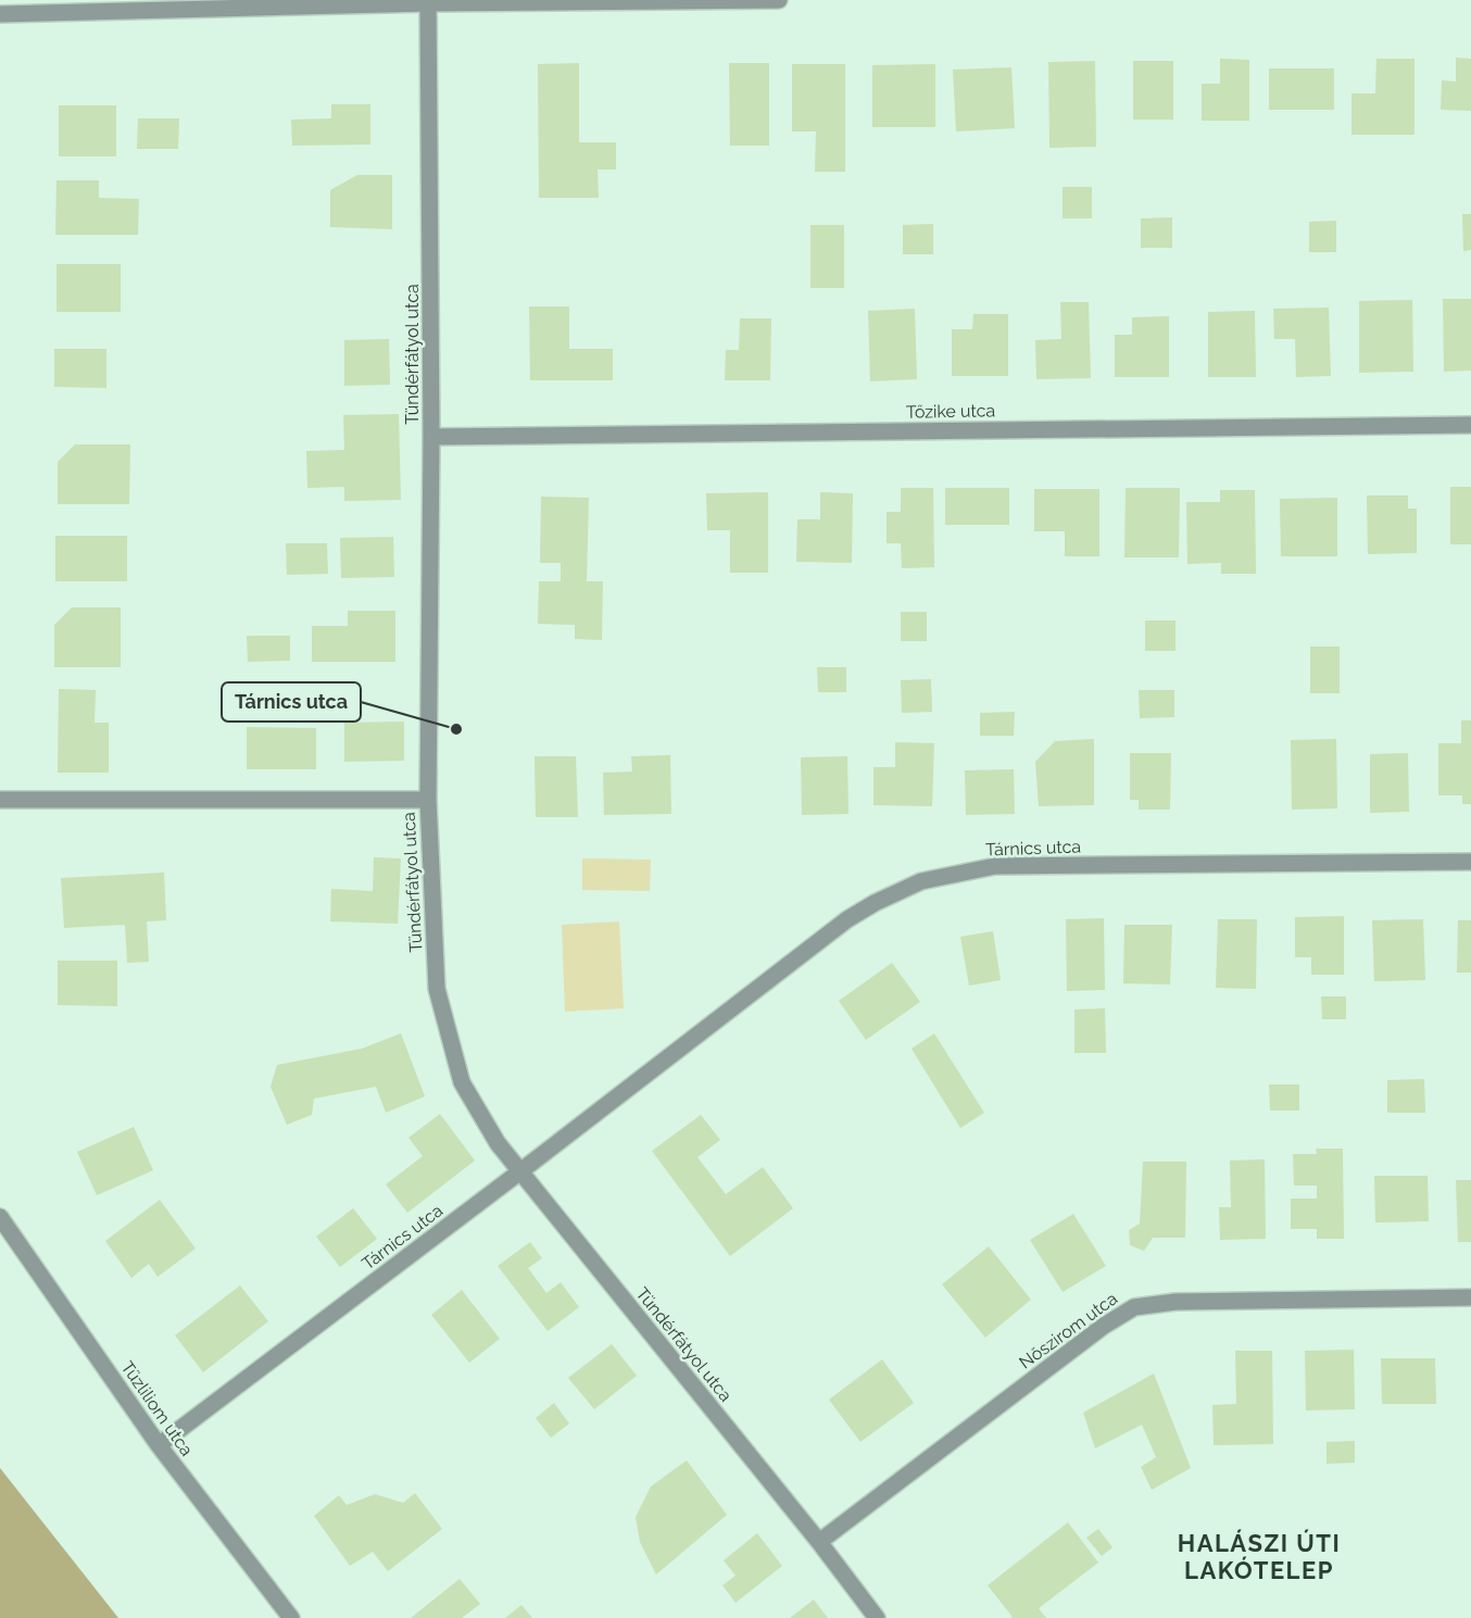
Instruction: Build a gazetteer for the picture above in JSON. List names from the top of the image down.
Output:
{
  "streets": {
    "street": [
      "Tündérfátyol utca",
      "Tőzike utca",
      "Tárnics utca",
      "Nőszirom utca",
      "Tűzliliom utca"
    ]
  },
  "crossings": [
    ["Tündérfátyol utca", "Tőzike utca"],
    ["Tündérfátyol utca", "Tárnics utca"],
    ["Tündérfátyol utca", "Nőszirom utca"],
    ["Tárnics utca", "Tűzliliom utca"]
  ],
  "districts": ["HALÁSZI ÚTI LAKÓTELEP"],
  "places": ["Tárnics utca"]
}
